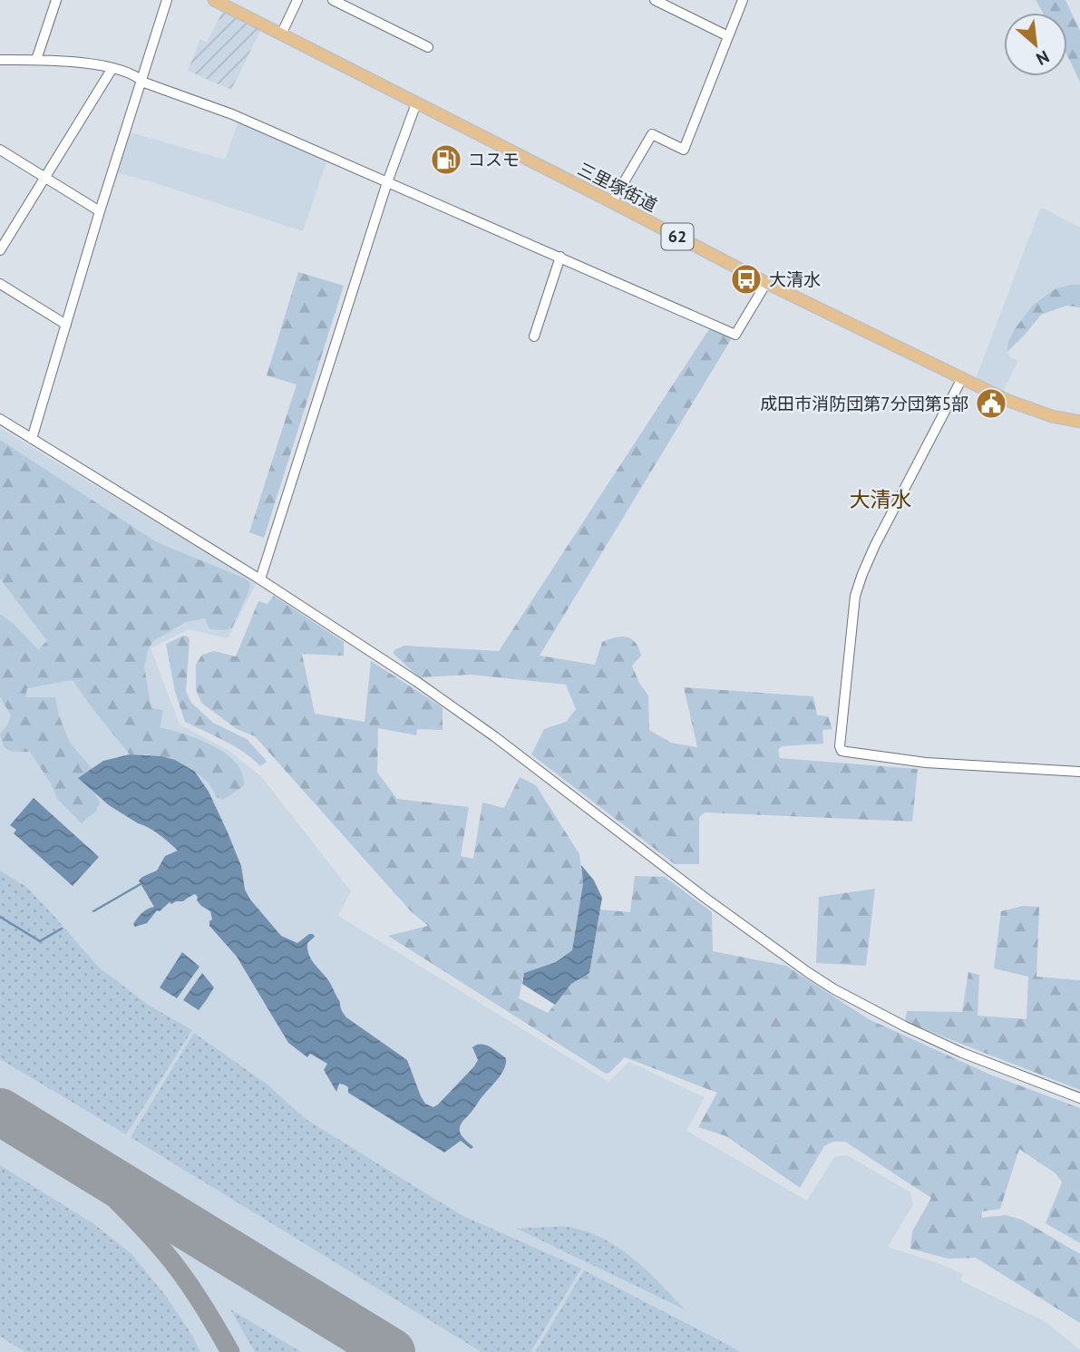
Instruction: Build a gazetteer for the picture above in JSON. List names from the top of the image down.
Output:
{
  "streets": {
    "main road": ["三里塚街道", "62"]
  },
  "districts": ["大清水"],
  "places": {
    "fuel station": ["コスモ"],
    "bus stop": ["大清水"],
    "public building": ["成田市消防団第7分団第5部"]
  },
  "north": "bottom right"
}
